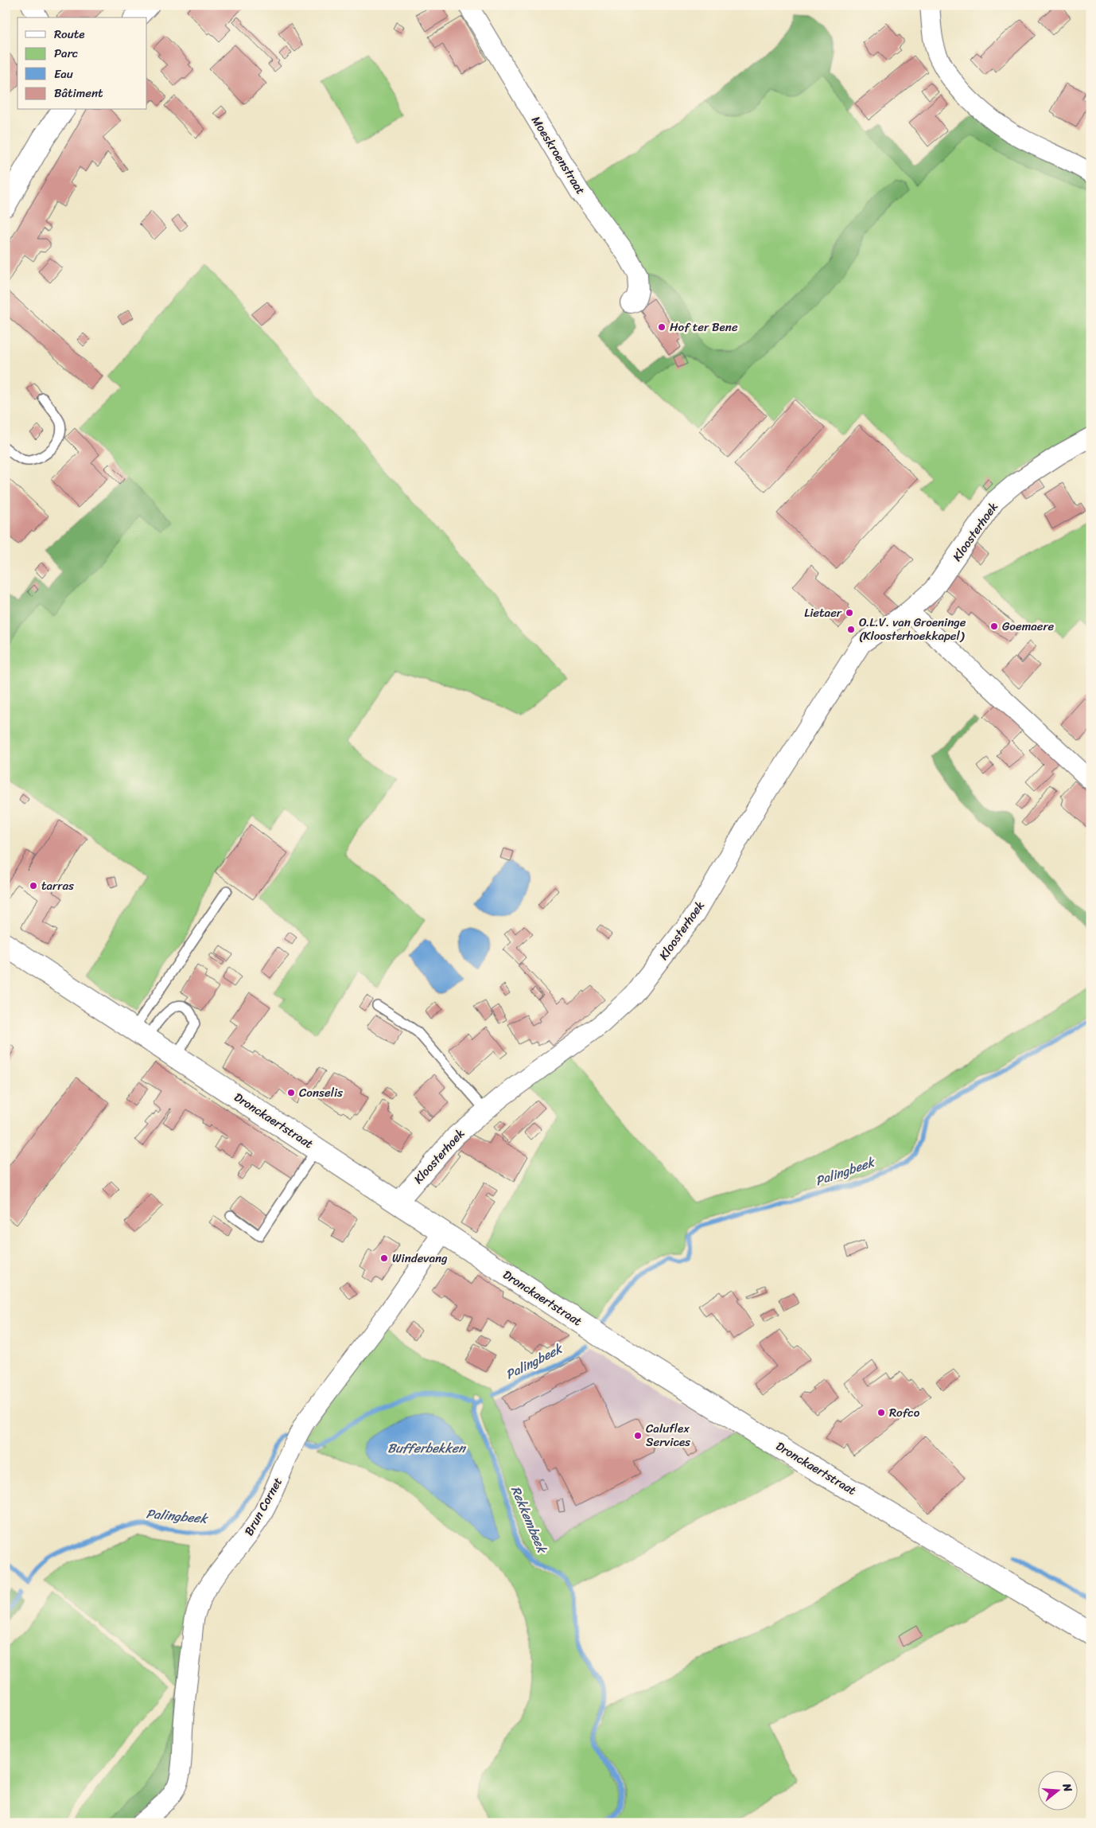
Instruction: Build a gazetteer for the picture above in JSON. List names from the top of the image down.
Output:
{
  "streets": {
    "main road": ["Dronckaertstraat"],
    "street": ["Moeskroenstraat", "Kloosterhoek", "Brun Cornet"]
  },
  "crossings": [
    ["Kloosterhoek", "Dronckaertstraat"],
    ["Dronckaertstraat", "Brun Cornet"]
  ],
  "water": ["Palingbeek", "Bufferbekken", "Rekkembeek"],
  "places": [
    "Hof ter Bene",
    "Lietaer",
    "Goemaere",
    "O.L.V. van Groeninge (Kloosterhoekkapel)",
    "tarras",
    "Conselis",
    "Windevang",
    "Rofco",
    "Caluflex Services"
  ],
  "legend": [
    "Route",
    "Parc",
    "Eau",
    "Bâtiment"
  ],
  "north": "right"
}
